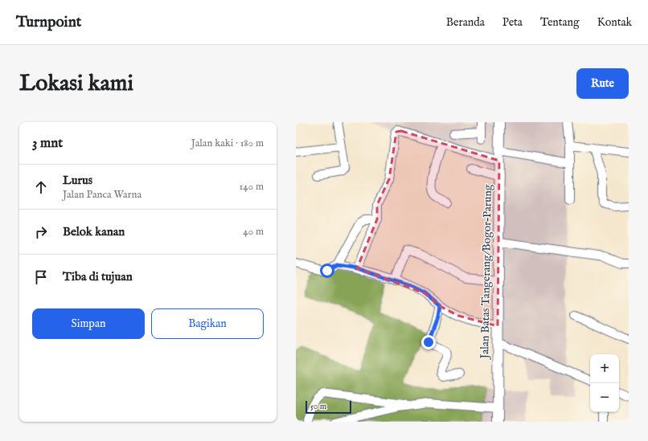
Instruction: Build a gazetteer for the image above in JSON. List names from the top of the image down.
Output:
{
  "streets": {
    "main road": ["Jalan Batas Tangerang/Bogor–Parung"]
  },
  "scale_bar": "50 m",
  "page": {
    "header": "Turnpoint",
    "nav": [
      "Beranda",
      "Peta",
      "Tentang",
      "Kontak"
    ],
    "buttons": [
      "Rute",
      ["Simpan", "Bagikan"]
    ],
    "title": "Lokasi kami",
    "heading": ["3 mnt", "Jalan kaki · 180 m"],
    "list": [
      ["Lurus", "Jalan Panca Warna", "140 m"],
      ["Belok kanan", "40 m"],
      "Tiba di tujuan"
    ],
    "map_buttons": ["+", "−"],
    "scale": "50 m"
  }
}
